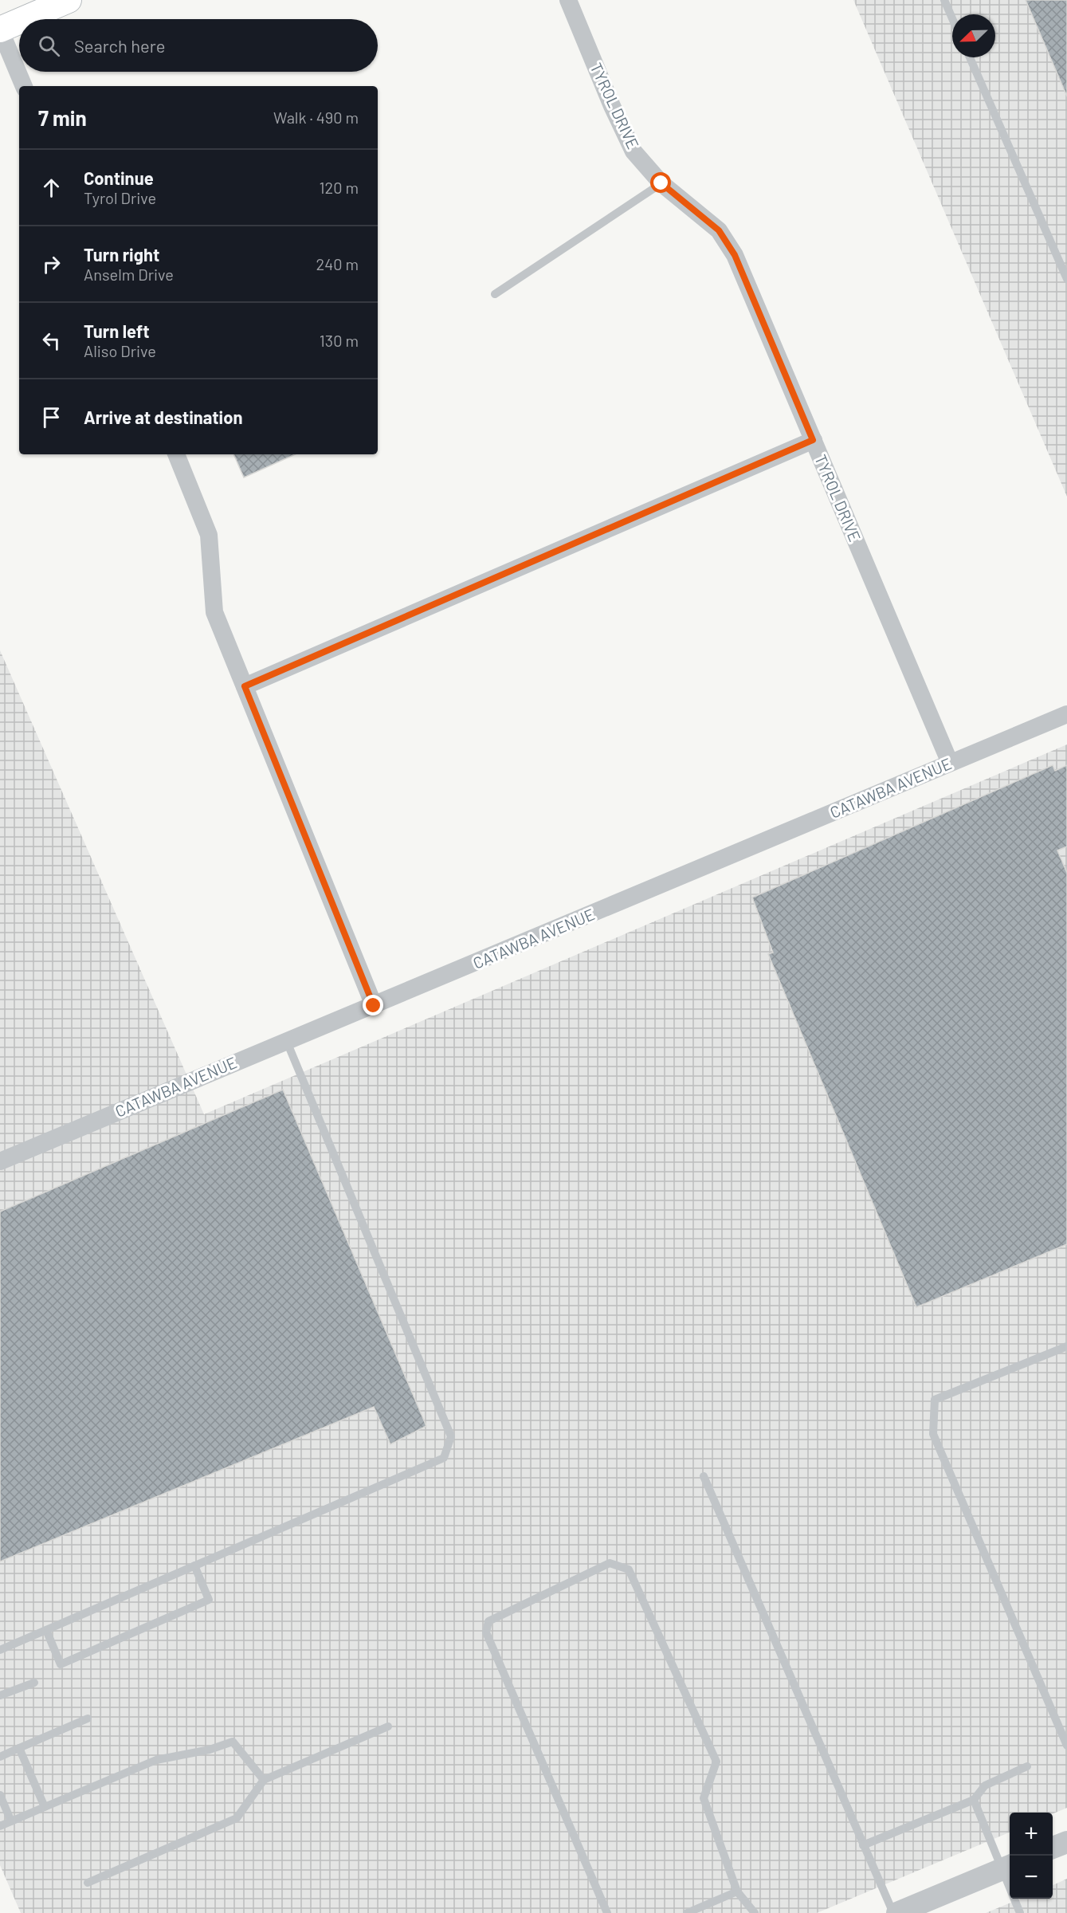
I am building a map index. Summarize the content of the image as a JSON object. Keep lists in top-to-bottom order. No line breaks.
{"streets":{"street":["TYROL DRIVE","CATAWBA AVENUE"]},"crossings":[["TYROL DRIVE","CATAWBA AVENUE"]],"north":"bottom left","page":{"search":"Search here","heading":["7 min","Walk · 490 m"],"list":[["Continue","Tyrol Drive","120 m"],["Turn right","Anselm Drive","240 m"],["Turn left","Aliso Drive","130 m"],"Arrive at destination"],"map_buttons":["+","−"]}}
